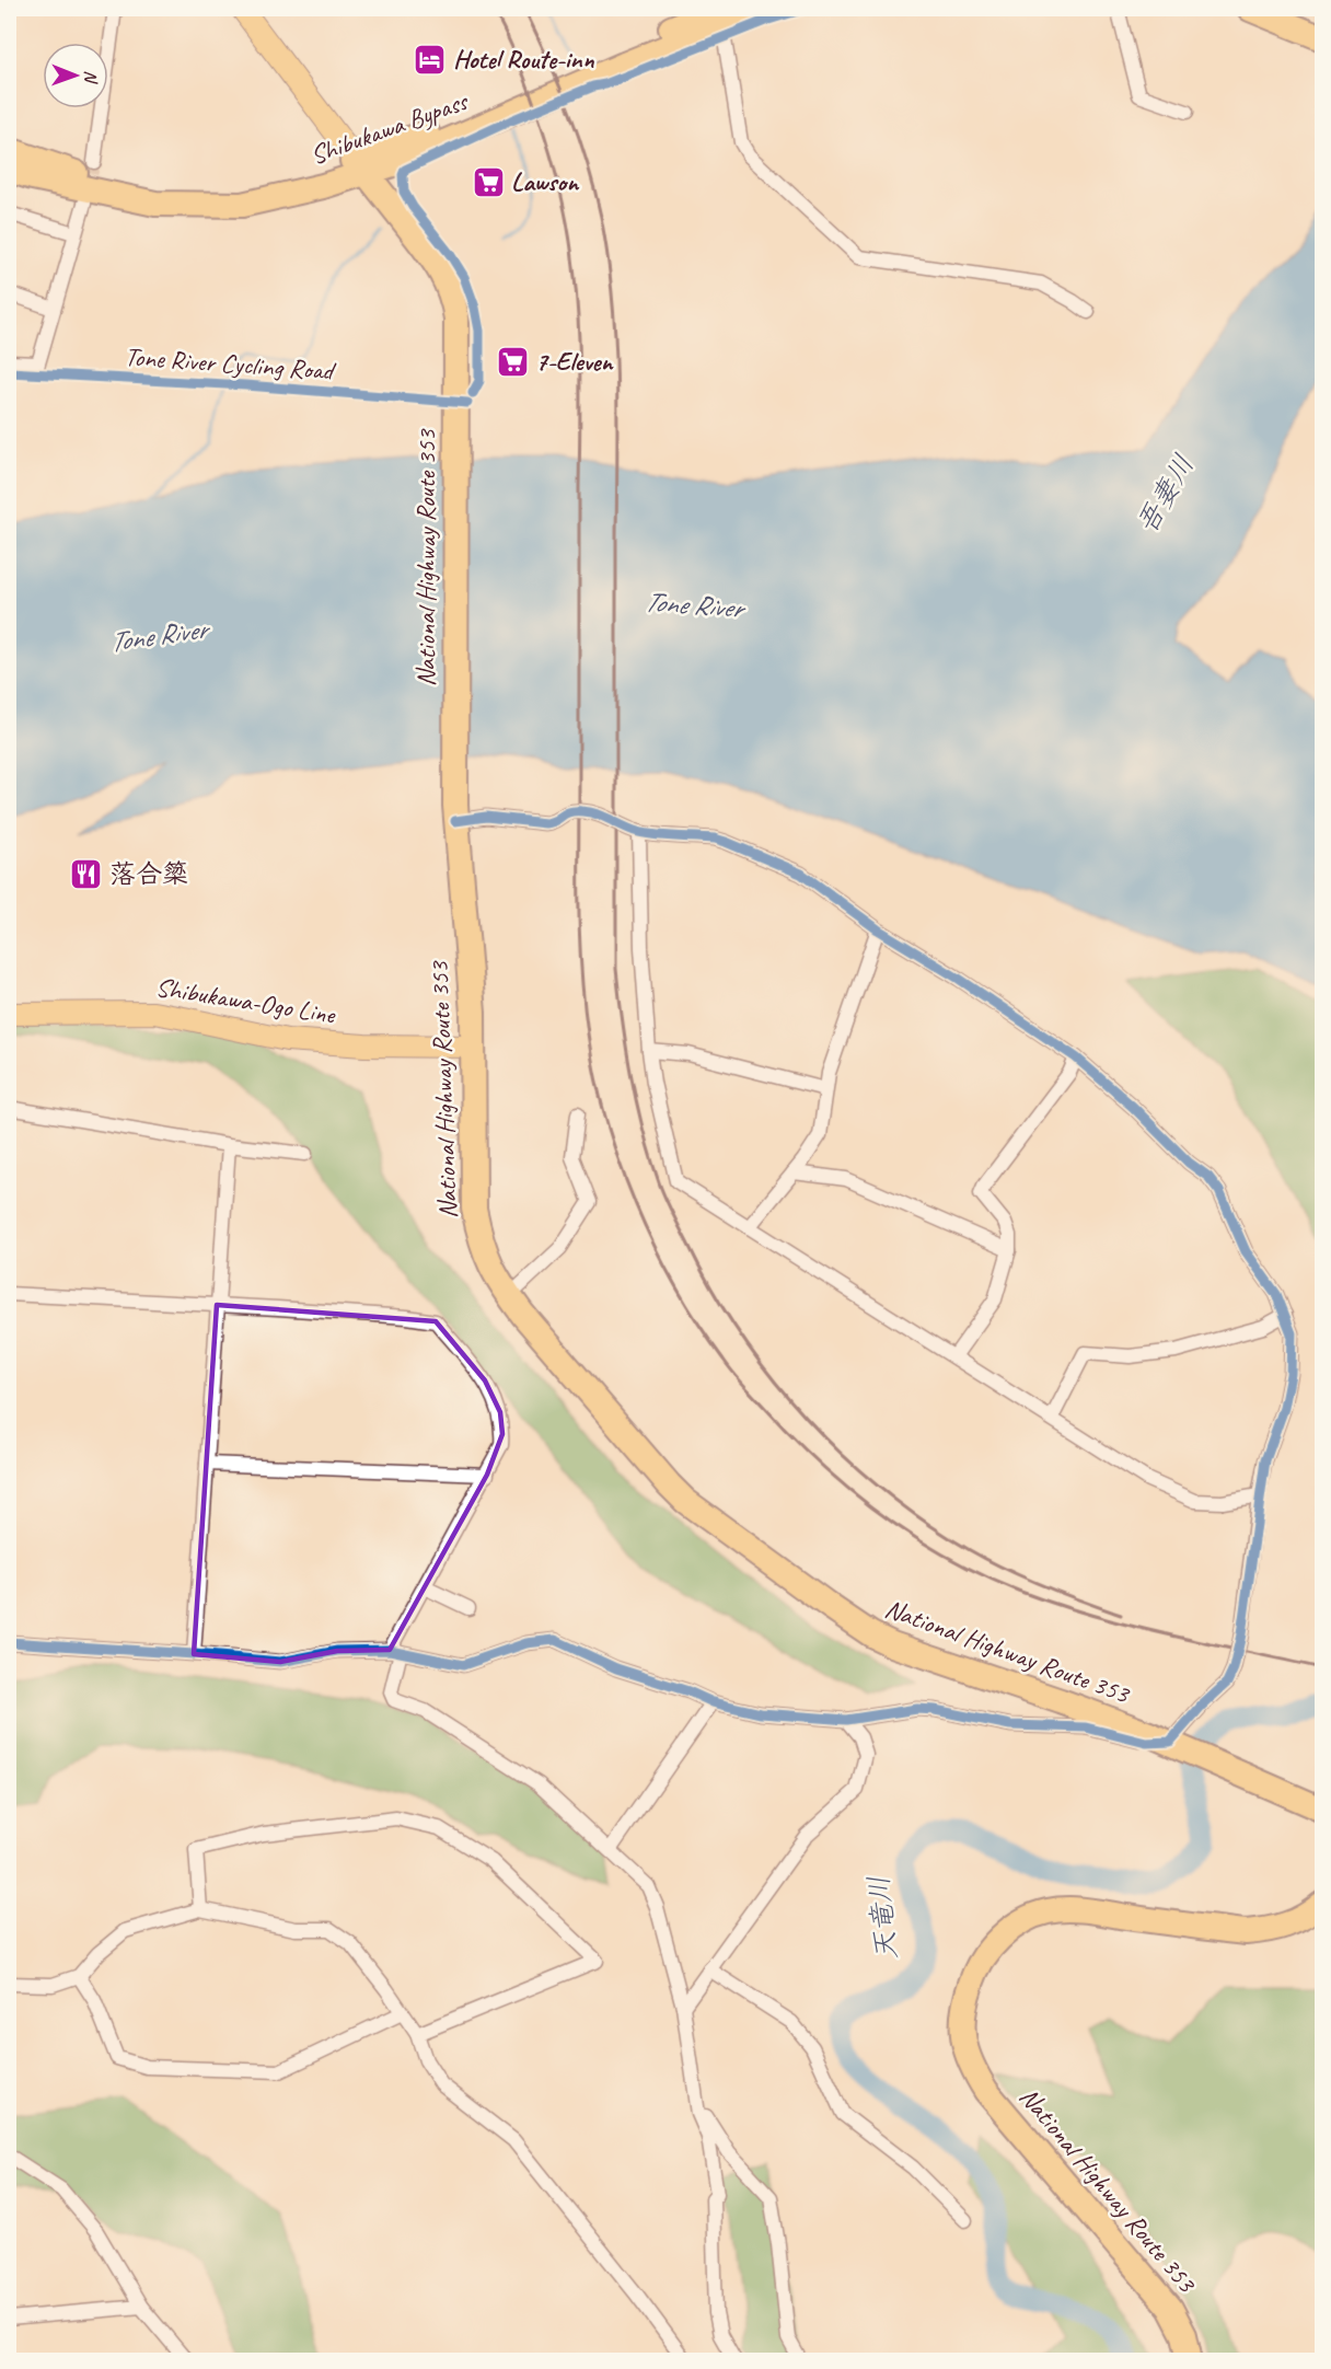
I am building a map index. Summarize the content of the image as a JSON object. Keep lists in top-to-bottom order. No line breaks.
{"streets":{"highway":["Shibukawa Bypass","National Highway Route 353"],"main road":["Shibukawa-Ogo Line"],"cycle path":["Tone River Cycling Road"]},"crossings":[["Shibukawa Bypass","National Highway Route 353"],["National Highway Route 353","Shibukawa-Ogo Line"]],"water":["吾妻川","Tone River","天竜川"],"places":{"hotel":["Hotel Route-inn"],"supermarket":["Lawson","7-Eleven"],"restaurant":["落合簗"]},"north":"right"}
